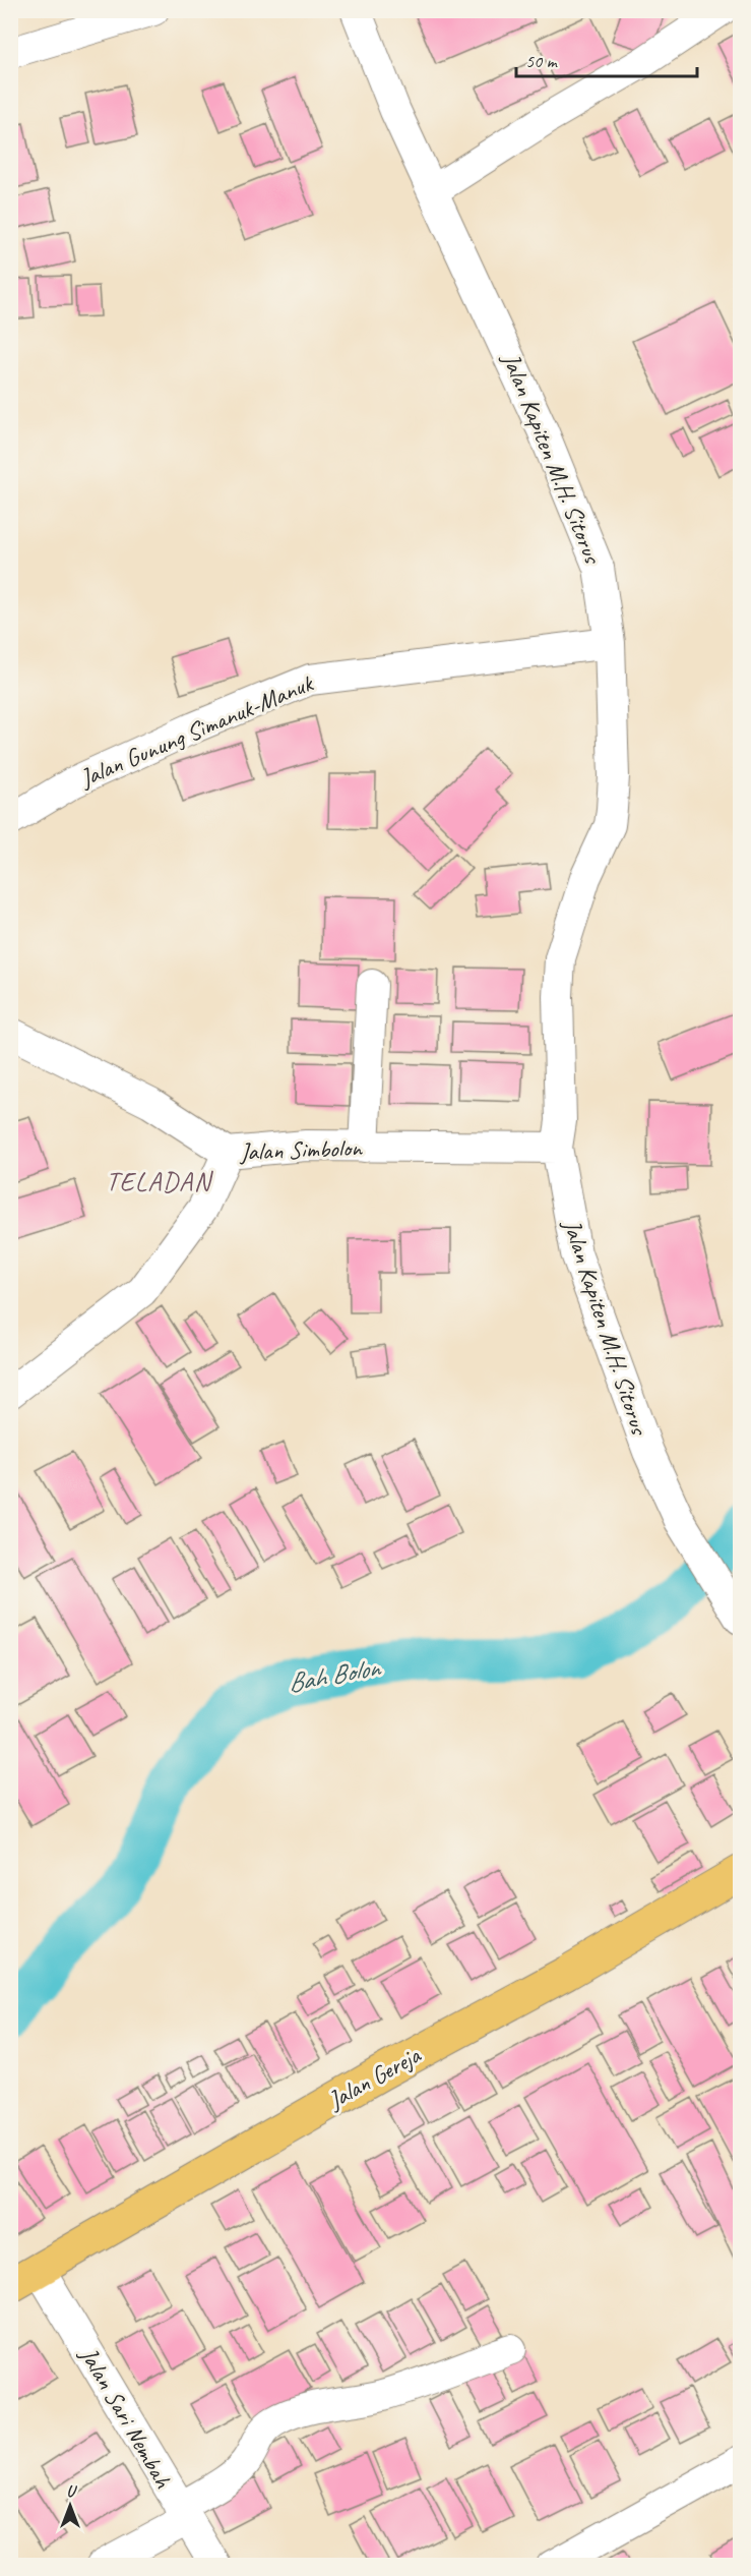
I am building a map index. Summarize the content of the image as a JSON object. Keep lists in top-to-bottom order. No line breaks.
{"streets":{"main road":["Jalan Gereja"],"street":["Jalan Kapiten M.H. Sitorus","Jalan Gunung Simanuk-Manuk","Jalan Simbolon","Jalan Sari Nembah"]},"crossings":[["Jalan Kapiten M.H. Sitorus","Jalan Gunung Simanuk-Manuk"],["Jalan Kapiten M.H. Sitorus","Jalan Simbolon"],["Jalan Gereja","Jalan Sari Nembah"]],"districts":["TELADAN"],"water":["Bah Bolon"],"scale_bar":"50 m","north":"top"}
